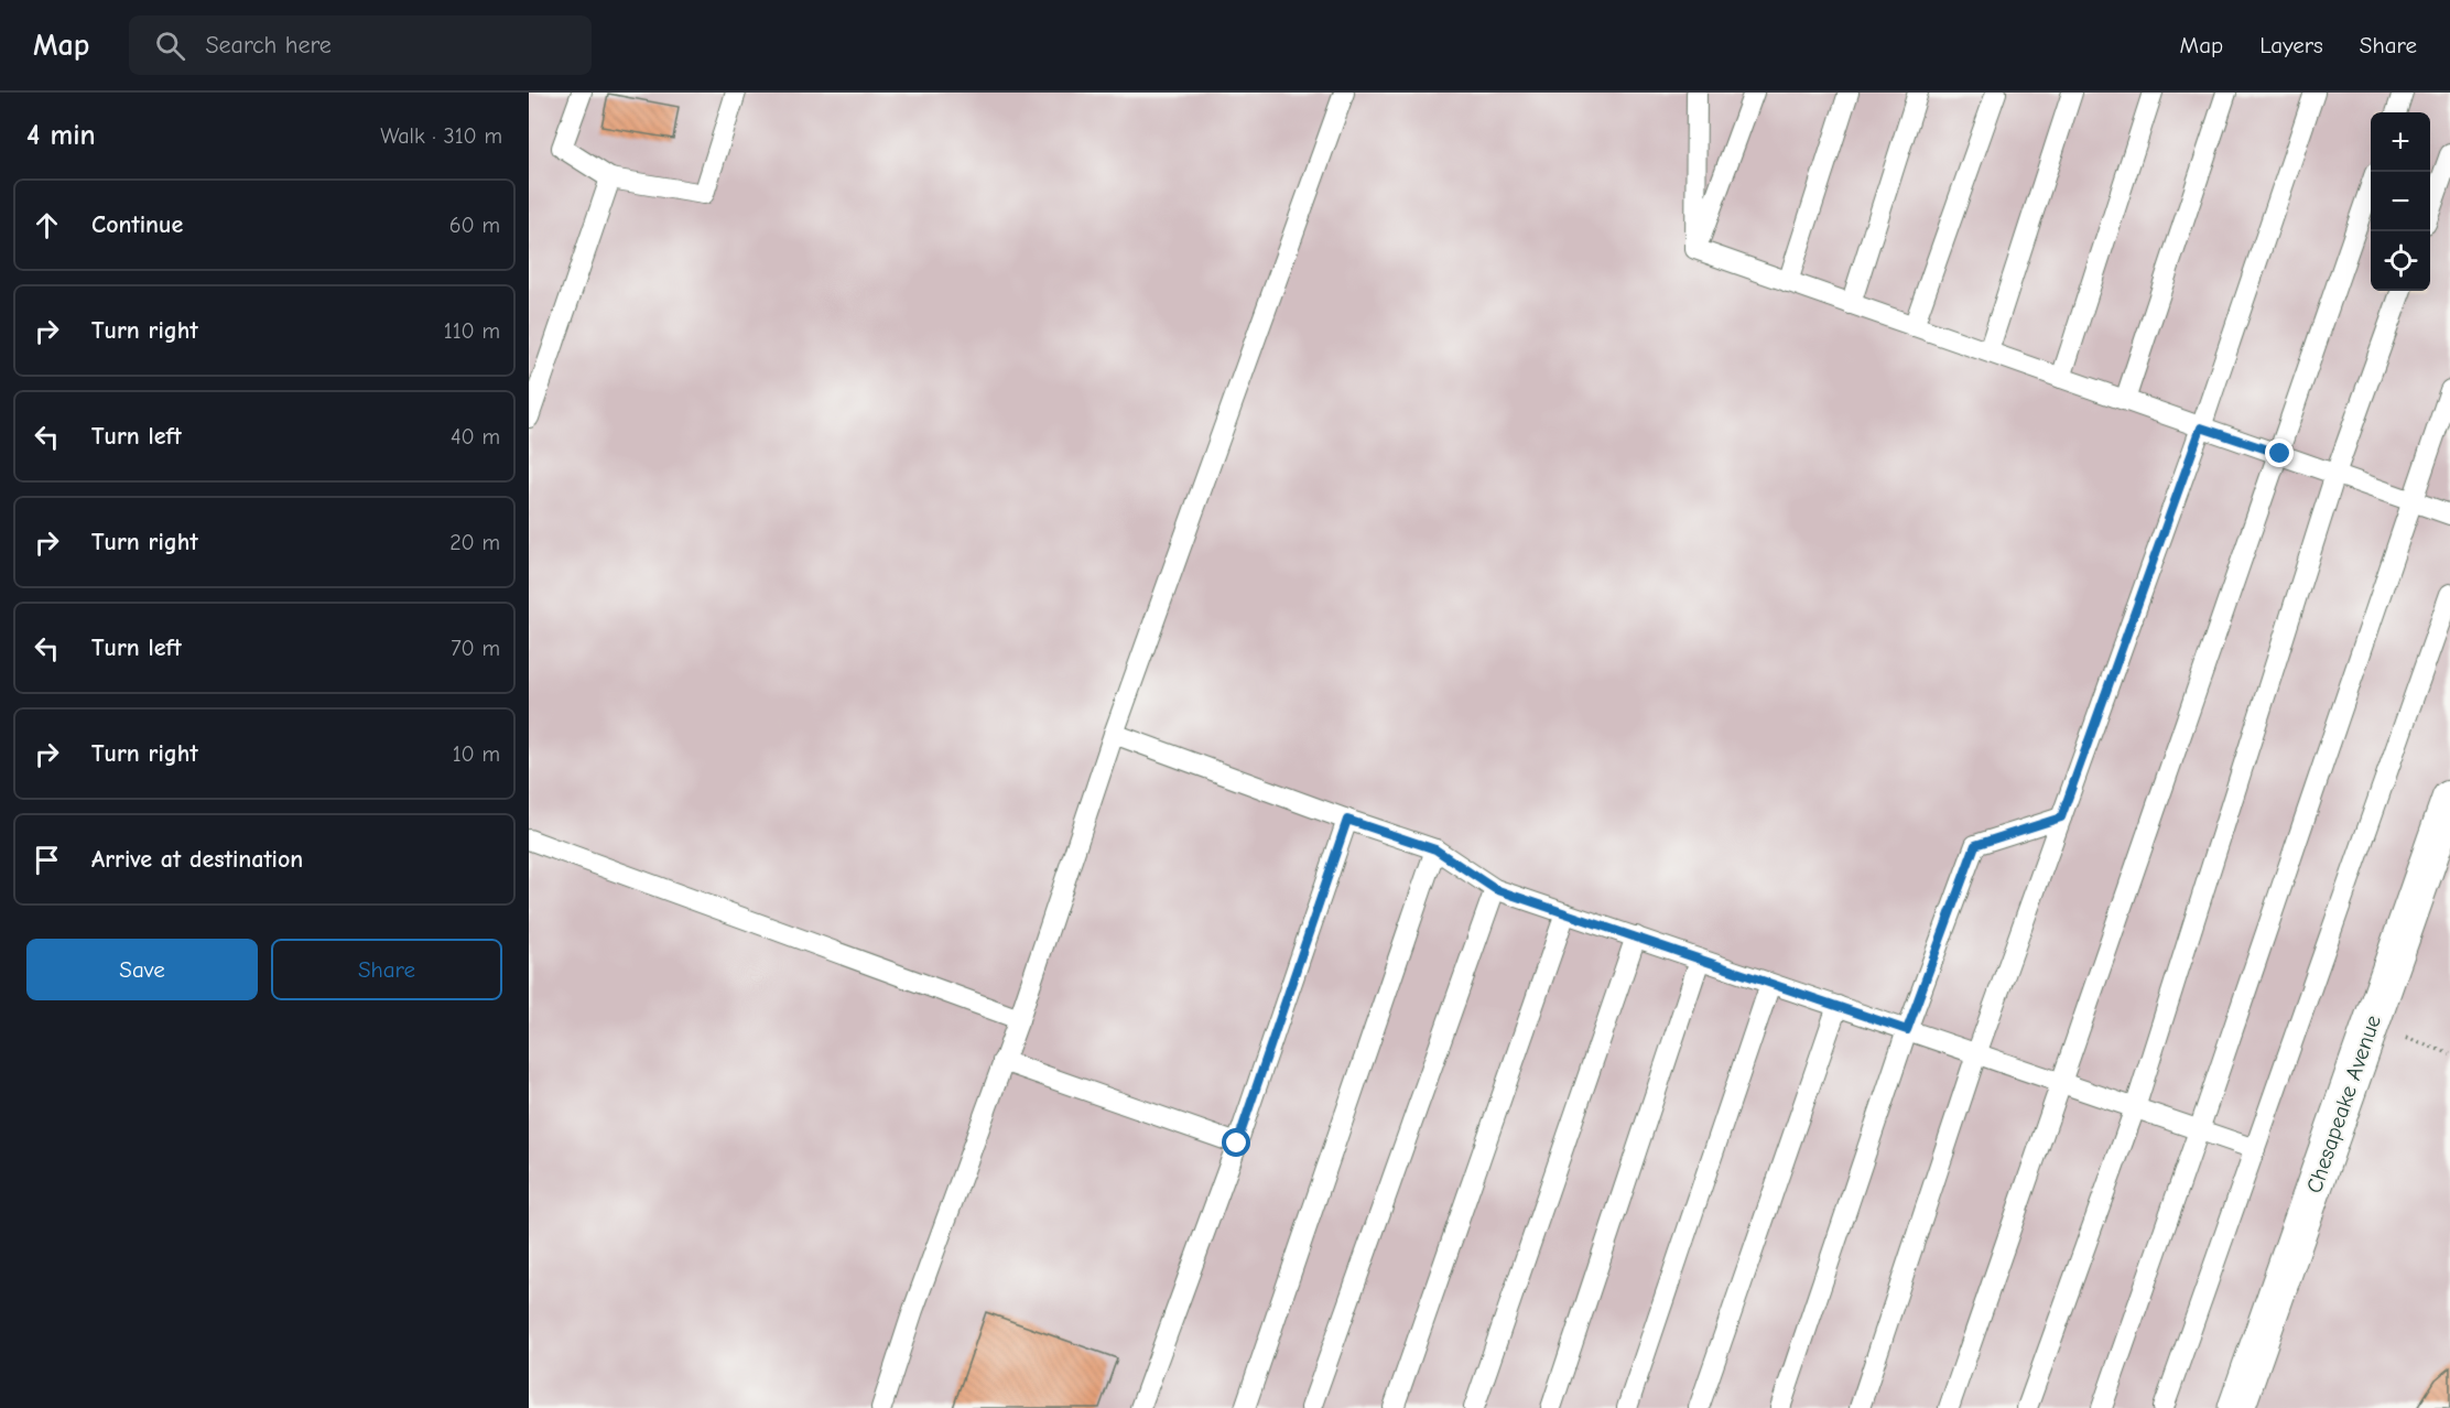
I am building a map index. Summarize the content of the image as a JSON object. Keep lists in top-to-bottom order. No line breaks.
{"streets":{"street":["Chesapeake Avenue"]},"page":{"header":"Map","search":"Search here","nav":["Map","Layers","Share"],"heading":["4 min","Walk · 310 m"],"map_buttons":["+","−"],"list":[["Continue","60 m"],["Turn right","110 m"],["Turn left","40 m"],["Turn right","20 m"],["Turn left","70 m"],["Turn right","10 m"],"Arrive at destination"],"buttons":["Save","Share"]}}
